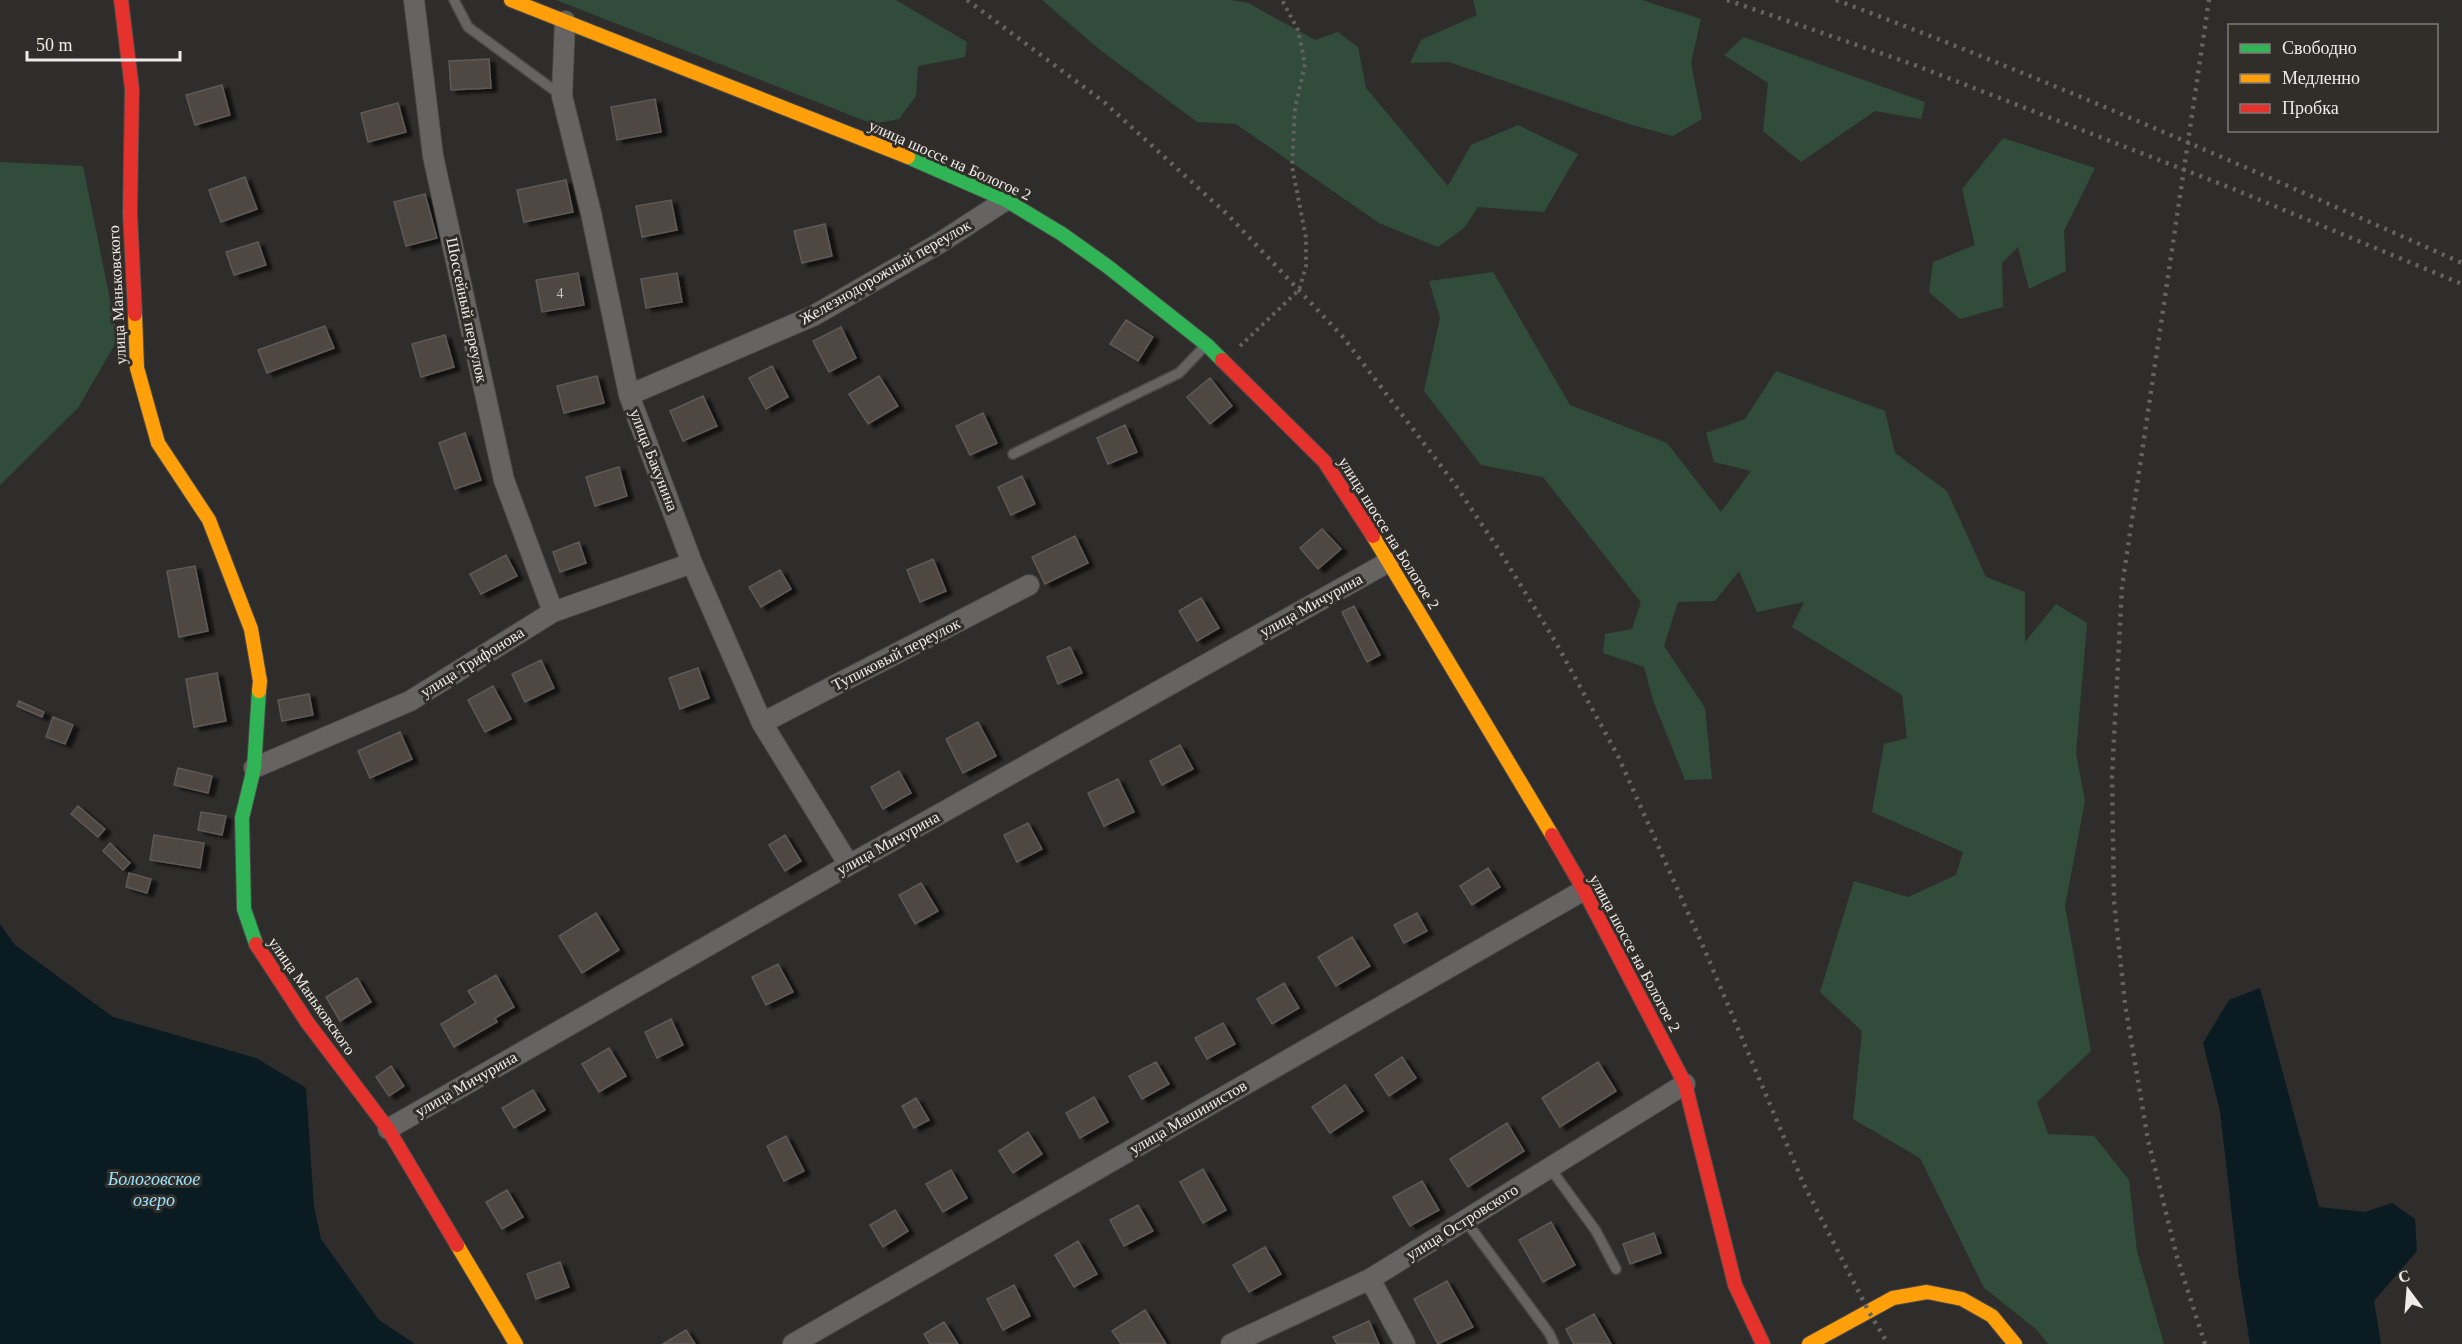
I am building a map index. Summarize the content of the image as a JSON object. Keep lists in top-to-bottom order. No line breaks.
{"streets":{"street":["улица шоссе на Бологое 2","Железнодорожный переулок","улица Маньковского","Шоссейный переулок","улица Бакунина","улица Мичурина","Тупиковый переулок","улица Трифонова","улица Машинистов","улица Островского"]},"crossings":[["улица шоссе на Бологое 2","Железнодорожный переулок"],["улица шоссе на Бологое 2","улица Бакунина"],["улица шоссе на Бологое 2","улица Мичурина"],["улица шоссе на Бологое 2","улица Машинистов"],["улица шоссе на Бологое 2","улица Островского"],["Железнодорожный переулок","улица Бакунина"],["улица Маньковского","улица Мичурина"],["улица Маньковского","улица Трифонова"],["Шоссейный переулок","улица Трифонова"],["улица Бакунина","улица Мичурина"],["улица Бакунина","Тупиковый переулок"],["улица Бакунина","улица Трифонова"]],"water":["Бологовское озеро"],"house_numbers":["4"],"legend":["Свободно","Медленно","Пробка"],"scale_bar":"50 m","north":"top"}
